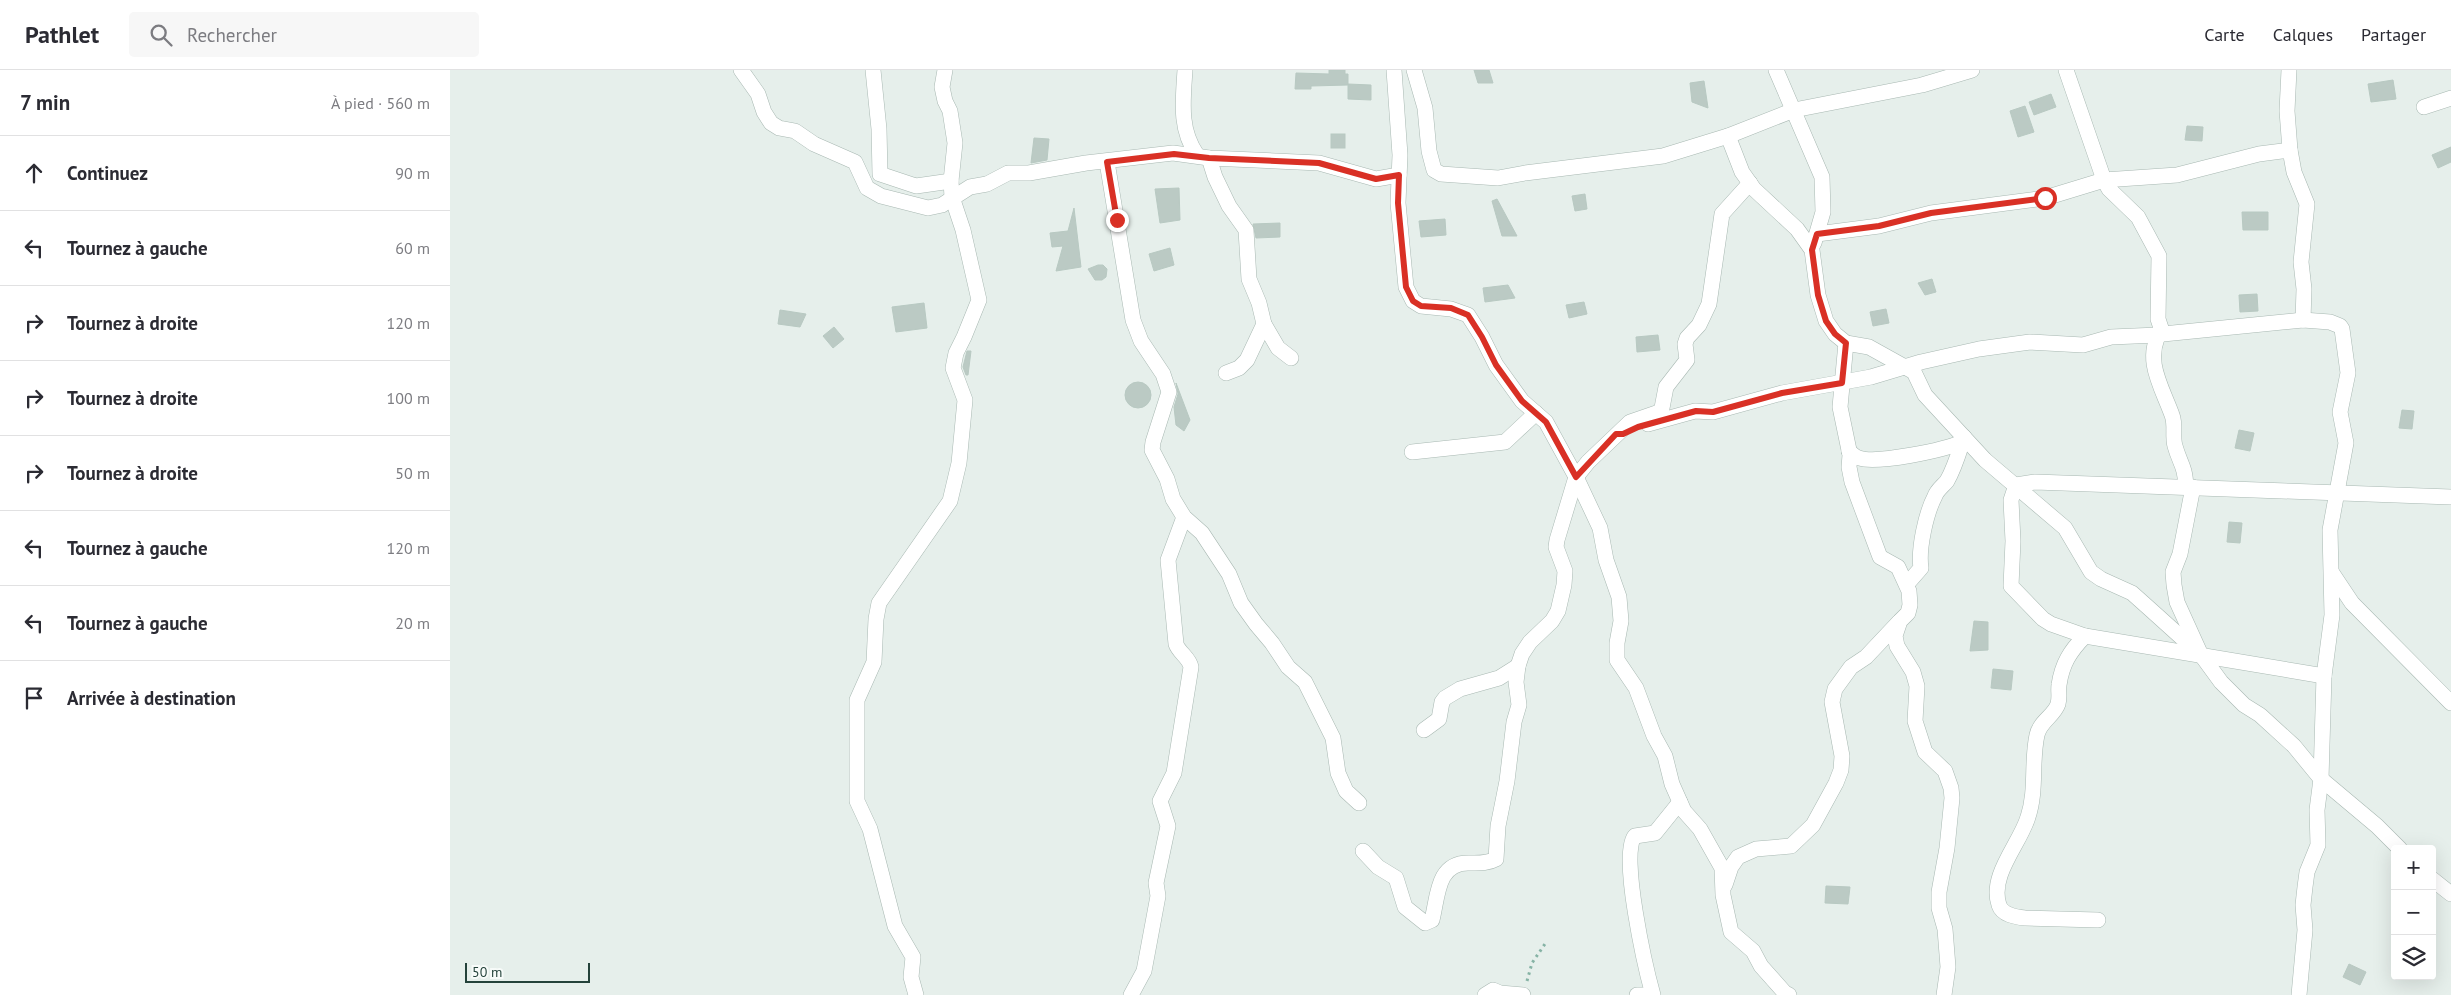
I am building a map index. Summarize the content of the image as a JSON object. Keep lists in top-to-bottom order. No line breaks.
{"scale_bar":"50 m","page":{"header":"Pathlet","search":"Rechercher","nav":["Carte","Calques","Partager"],"heading":["7 min","À pied · 560 m"],"list":[["Continuez","90 m"],["Tournez à gauche","60 m"],["Tournez à droite","120 m"],["Tournez à droite","100 m"],["Tournez à droite","50 m"],["Tournez à gauche","120 m"],["Tournez à gauche","20 m"],"Arrivée à destination"],"map_buttons":["+","−"],"scale":"50 m"}}
